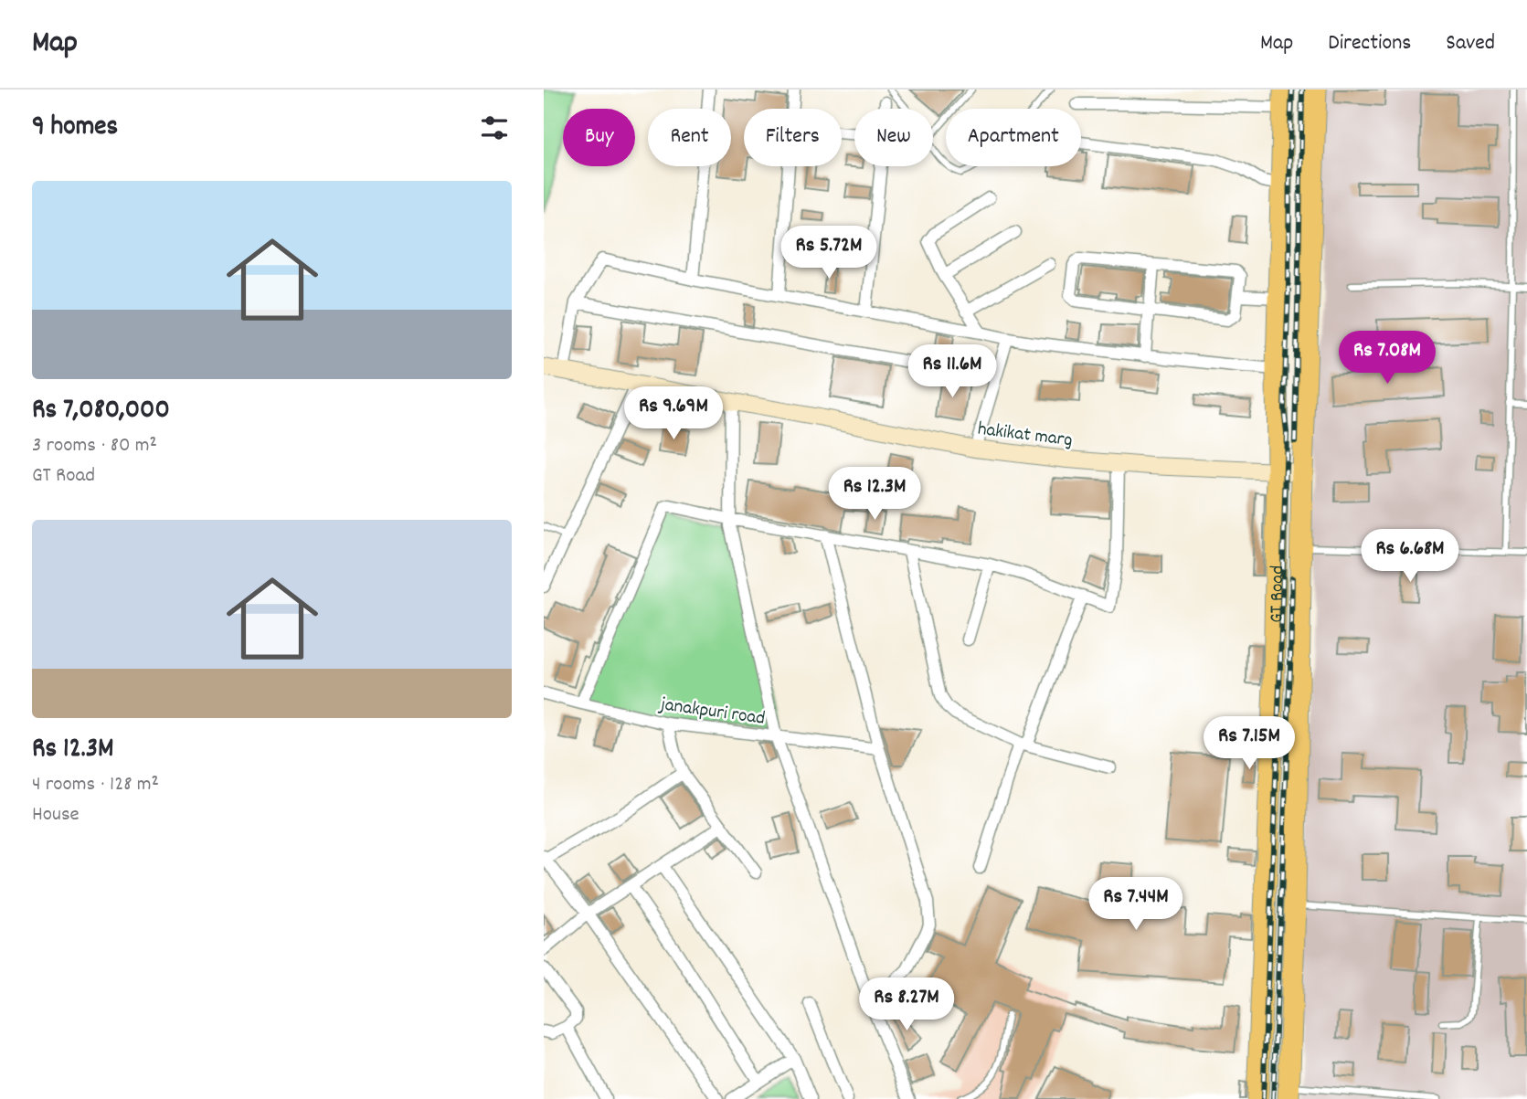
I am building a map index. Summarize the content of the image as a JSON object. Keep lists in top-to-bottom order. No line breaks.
{"streets":{"highway":["GT Road"],"street":["hakikat marg","janakpuri road"]},"crossings":[["hakikat marg","GT Road"]],"page":{"header":"Map","nav":["Map","Directions","Saved"],"heading":"9 homes","chip":["Buy","Rent","Filters","New","Apartment"],"list":[{"name":"Rs 7,080,000","note":"3 rooms · 80 m² · GT Road"},{"name":"Rs 12.3M","note":"4 rooms · 128 m² · House"}],"price":["Rs 5.72M","Rs 7.08M","Rs 11.6M","Rs 9.69M","Rs 12.3M","Rs 6.68M","Rs 7.15M","Rs 7.44M","Rs 8.27M"]}}
